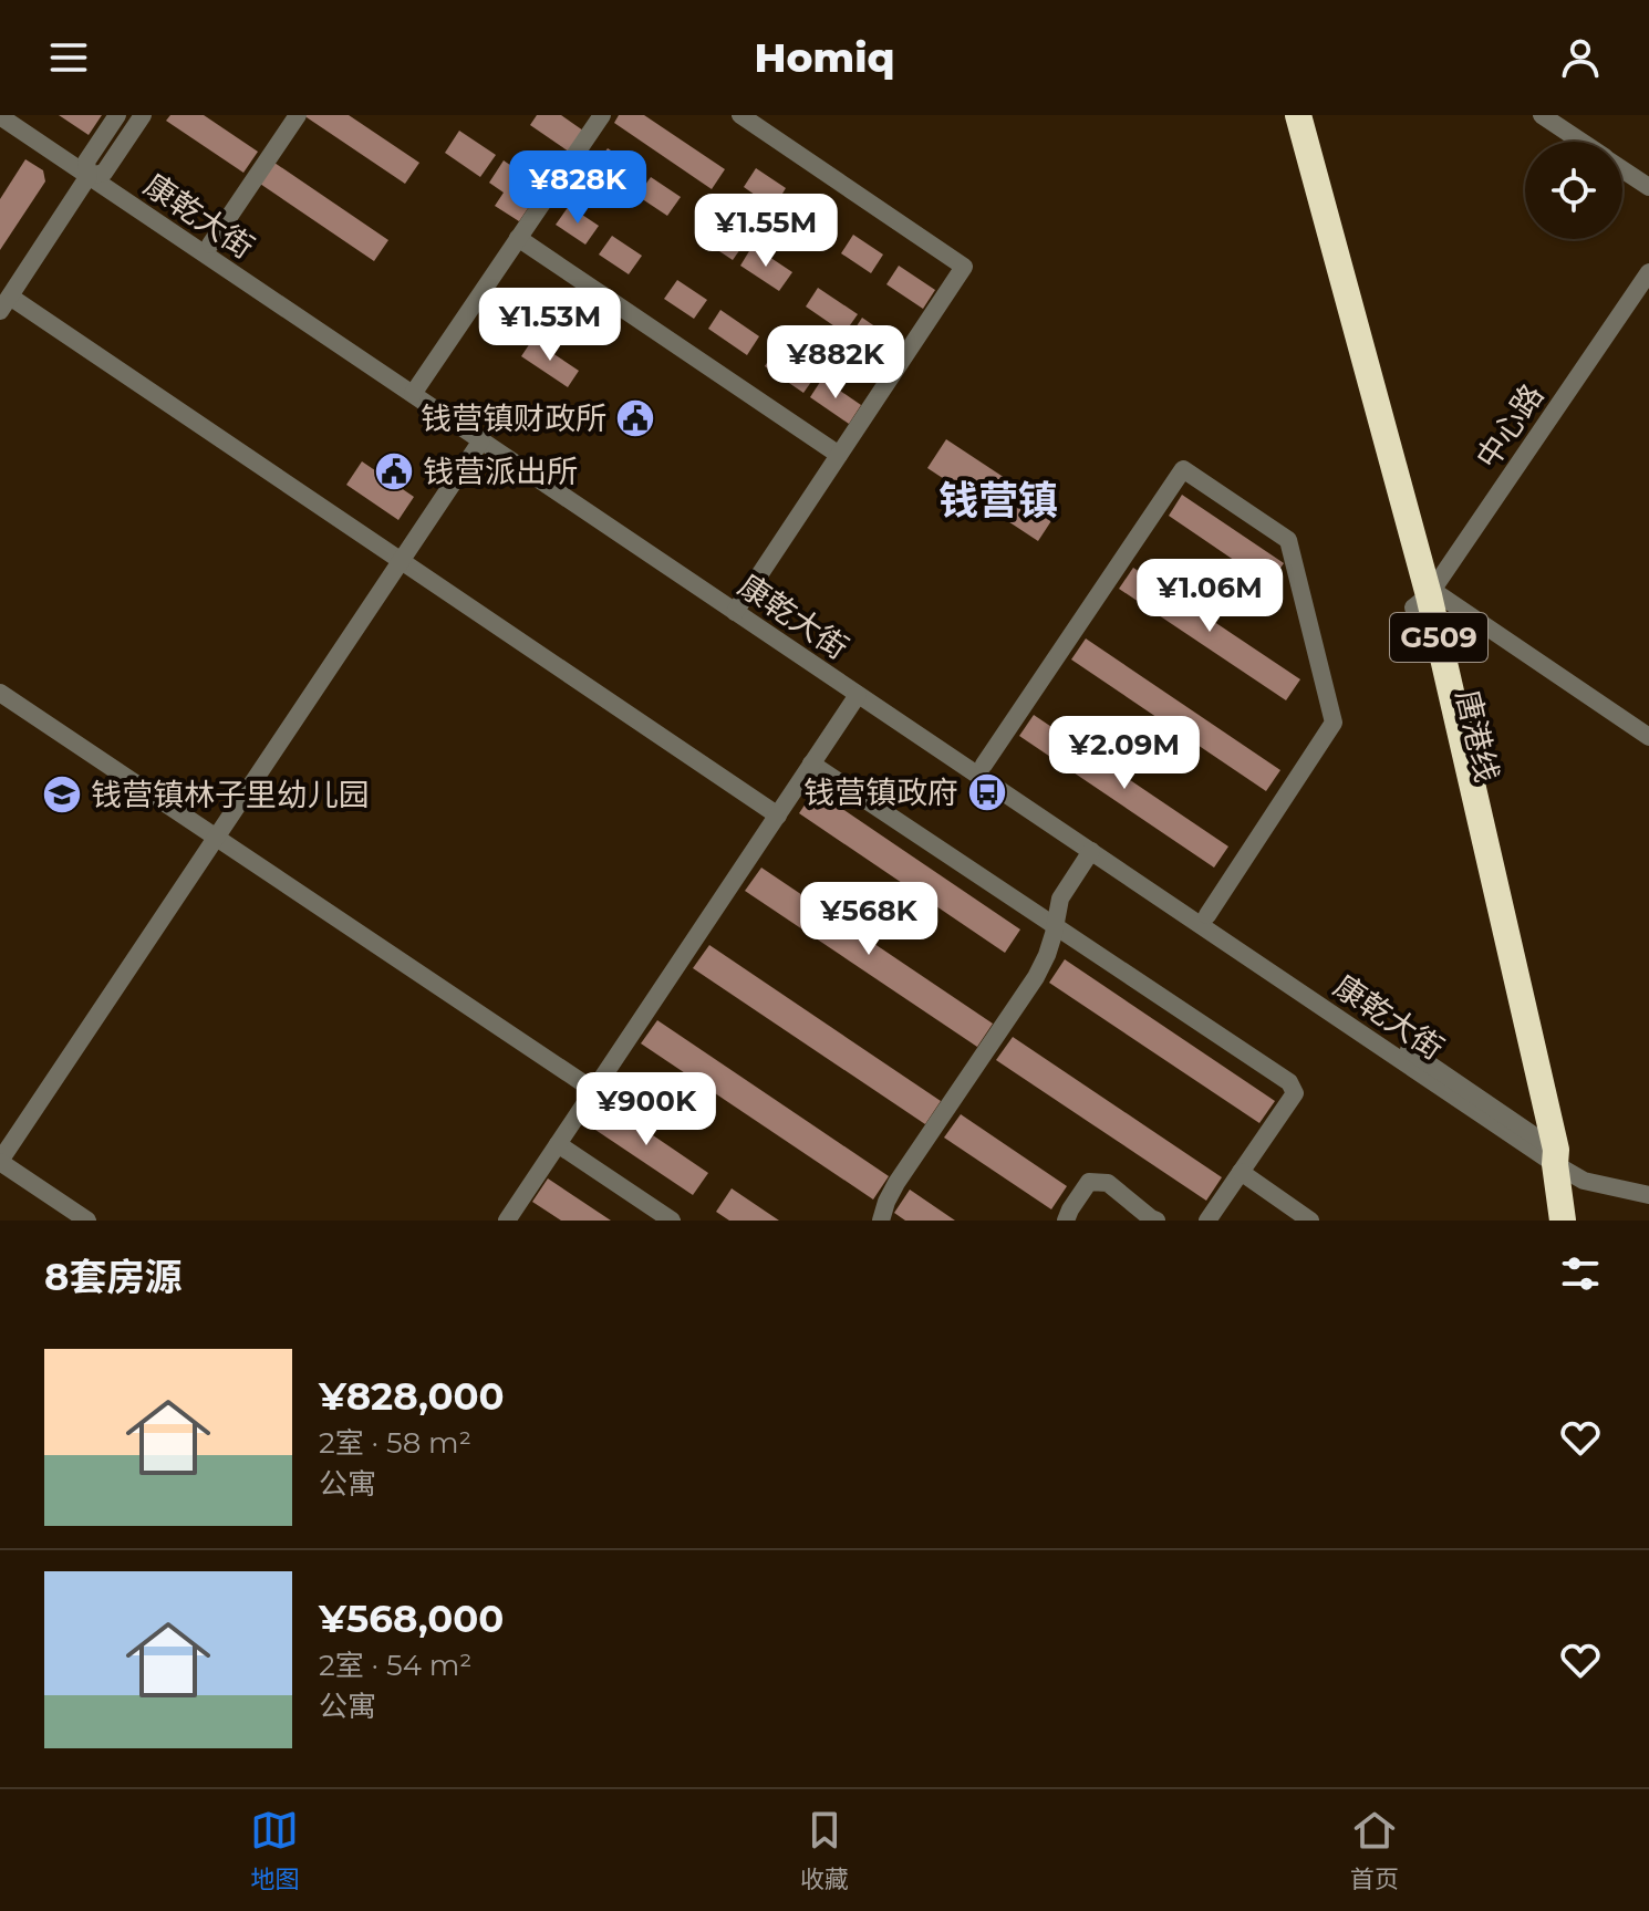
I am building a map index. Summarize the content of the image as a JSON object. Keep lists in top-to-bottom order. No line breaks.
{"streets":{"highway":["G509","唐港线"],"street":["康乾大街","中心路"]},"crossings":[["康乾大街","唐港线"],["中心路","唐港线"]],"districts":["钱营镇"],"places":{"public building":["钱营镇财政所","钱营派出所"],"bus stop":["钱营镇政府"],"school or university":["钱营镇林子里幼儿园"]},"page":{"header":"Homiq","price":["¥828K","¥1.55M","¥1.53M","¥882K","¥1.06M","¥2.09M","¥568K","¥900K"],"heading":"8套房源","list":[{"name":"¥828,000","note":"2室 · 58 m² · 公寓"},{"name":"¥568,000","note":"2室 · 54 m² · 公寓"}],"tabs":["地图","收藏","首页"]}}
